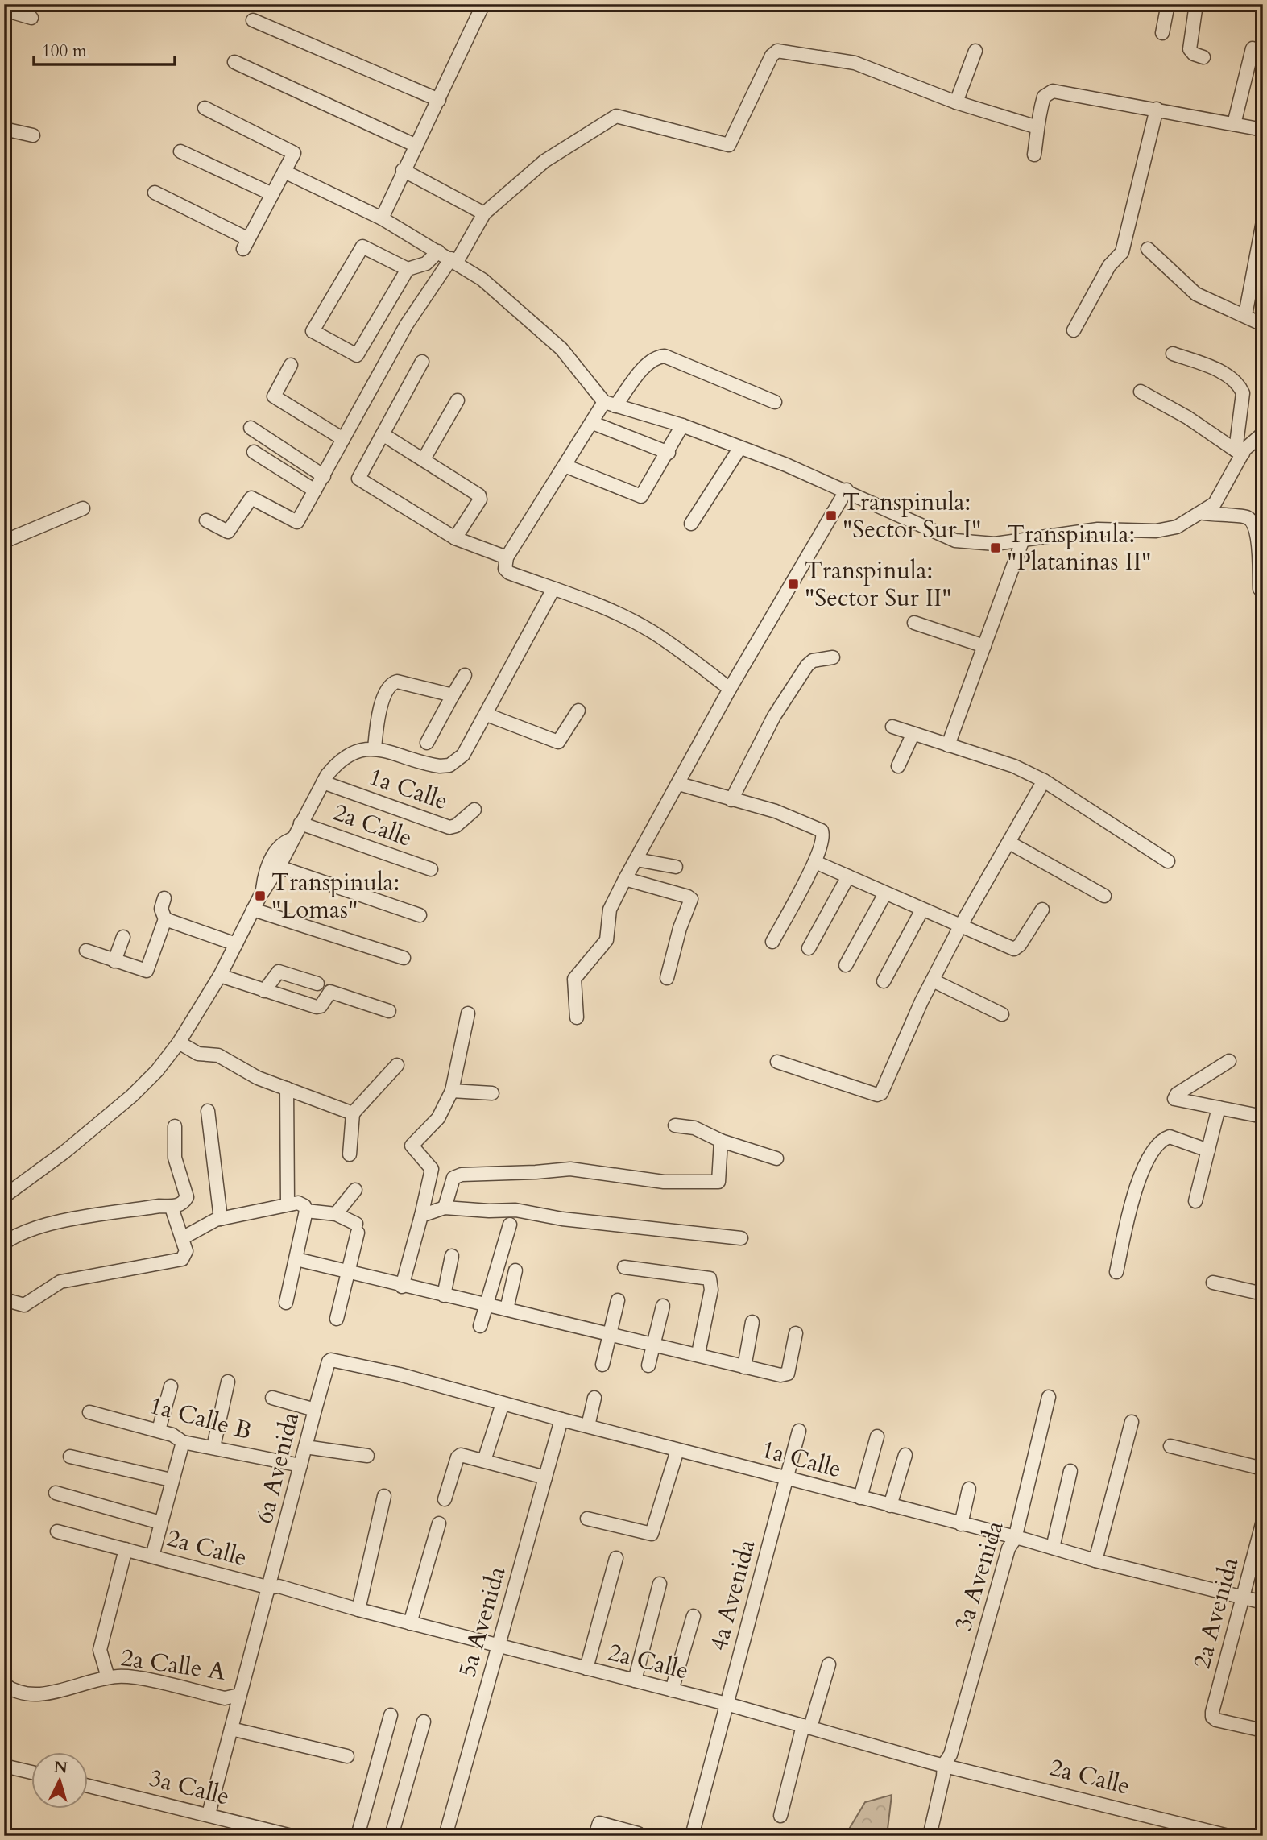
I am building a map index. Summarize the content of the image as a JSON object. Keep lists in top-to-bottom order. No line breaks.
{"streets":{"street":["1a Calle","2a Calle","1a Calle B","6a Avenida","3a Avenida","4a Avenida","2a Avenida","5a Avenida","2a Calle A","3a Calle"]},"crossings":[["1a Calle","6a Avenida"],["1a Calle","3a Avenida"],["1a Calle","4a Avenida"],["1a Calle","2a Avenida"],["1a Calle","5a Avenida"],["2a Calle","6a Avenida"],["2a Calle","3a Avenida"],["2a Calle","4a Avenida"],["2a Calle","5a Avenida"],["1a Calle B","6a Avenida"],["6a Avenida","2a Calle A"],["6a Avenida","3a Calle"]],"places":{"transit":["Transpinula: \"Sector Sur I\"","Transpinula: \"Plataninas II\"","Transpinula: \"Sector Sur II\"","Transpinula: \"Lomas\""]},"scale_bar":"100 m","north":"top"}
